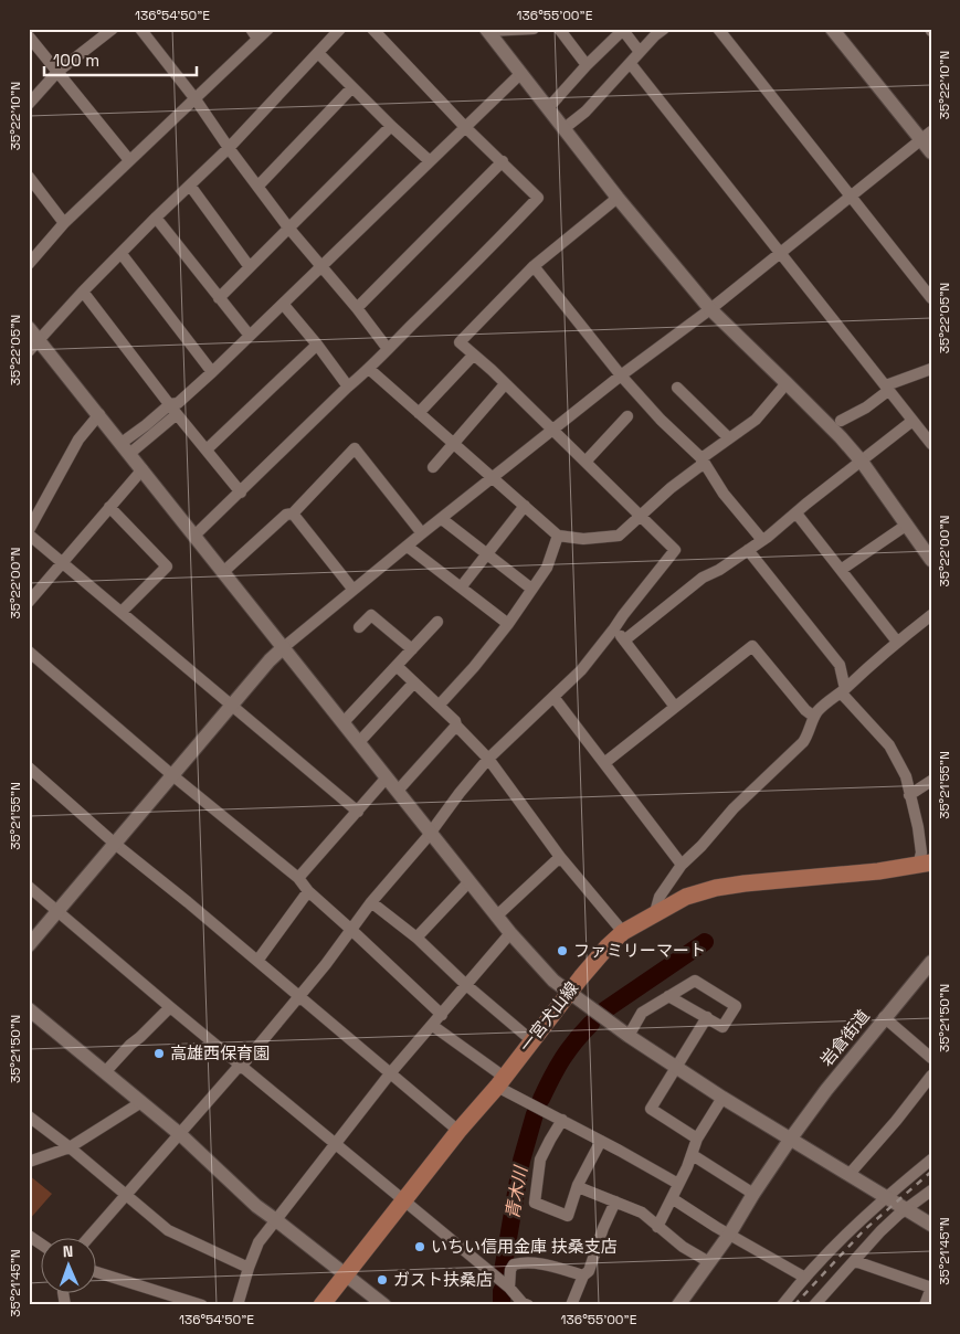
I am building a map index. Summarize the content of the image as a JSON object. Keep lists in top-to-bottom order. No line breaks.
{"streets":{"main road":["一宮犬山線"],"street":["岩倉街道"]},"water":["青木川"],"places":["ファミリーマート","高雄西保育園","いちい信用金庫 扶桑支店","ガスト扶桑店"],"scale_bar":"100 m","north":"top","coordinates":["136°54'50\"E","136°55'00\"E","35°22'10\"N","35°22'05\"N","35°22'00\"N","35°21'55\"N","35°21'50\"N","35°21'45\"N"]}
